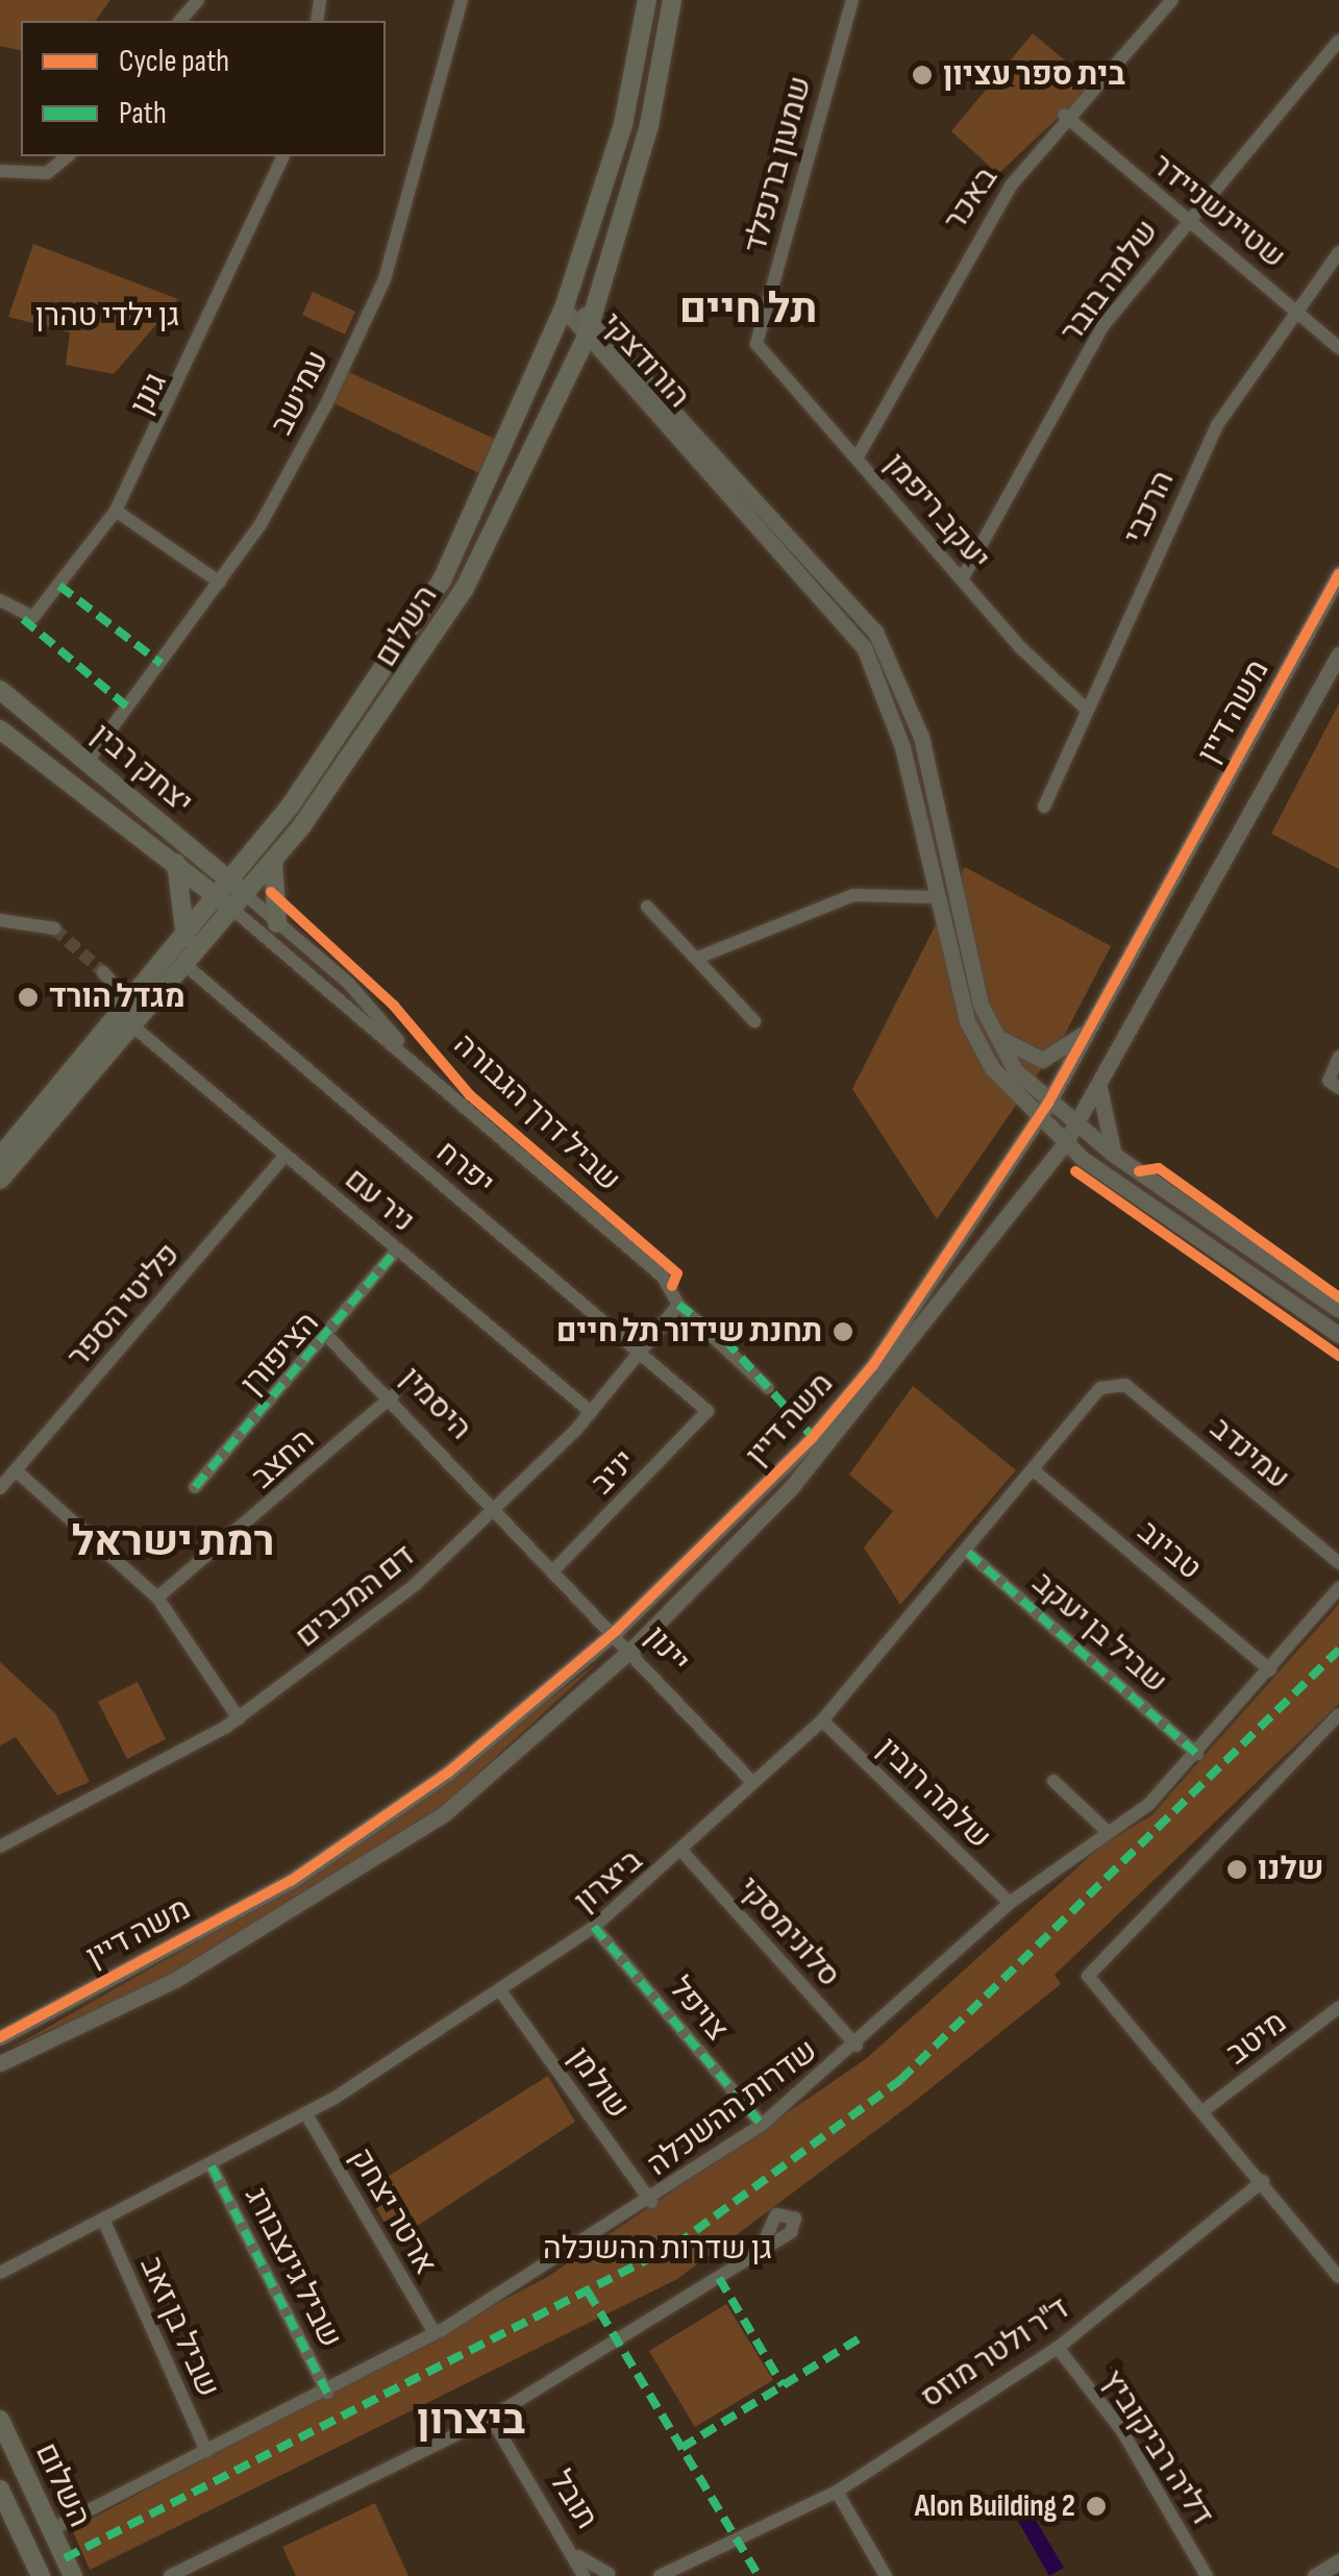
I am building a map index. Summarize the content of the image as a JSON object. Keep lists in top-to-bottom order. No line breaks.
{"streets":{"main road":["השלום","יצחק רבין"],"street":["שמעון ברנפלד","באכר","שטיינשניידר","שלמה בובר","הורודצקי","עמישב","גונן","הרכבי","יעקב ריפמן","משה דיין","יפרח","ניר עם","פליטי הספר","הציפורן","היסמין","עמינדב","החצב","יניב","טביוב","דם המכבים","שביל בן יעקב","יינון","שלמה רובין","ביצרון","סלונימסקי","צויפל","מיטב","שולמן","שדרות ההשכלה","ארטר יצחק","שביל גינצבורג","שביל בן זאב","ד\"ר ולטר מוזס","'דליה רביקוביץ","תובל"],"cycle path":["שביל דרך הגבורה"]},"crossings":[["שמעון ברנפלד","יעקב ריפמן"],["באכר","שטיינשניידר"],["באכר","יעקב ריפמן"],["שטיינשניידר","שלמה בובר"],["שטיינשניידר","הרכבי"],["שלמה בובר","יעקב ריפמן"],["הורודצקי","השלום"],["הורודצקי","משה דיין"],["עמישב","יצחק רבין"],["הרכבי","יעקב ריפמן"],["השלום","יצחק רבין"],["השלום","יפרח"],["השלום","ניר עם"],["השלום","שדרות ההשכלה"],["משה דיין","יינון"],["יפרח","יניב"],["יפרח","דם המכבים"],["ניר עם","פליטי הספר"],["ניר עם","הציפורן"],["ניר עם","דם המכבים"],["הציפורן","היסמין"],["היסמין","החצב"],["היסמין","דם המכבים"],["היסמין","יינון"],["עמינדב","ביצרון"],["יניב","יינון"],["טביוב","ביצרון"],["טביוב","שדרות ההשכלה"],["דם המכבים","יינון"],["שביל בן יעקב","ביצרון"],["שביל בן יעקב","שדרות ההשכלה"],["יינון","ביצרון"],["שלמה רובין","ביצרון"],["שלמה רובין","שדרות ההשכלה"],["ביצרון","סלונימסקי"],["ביצרון","צויפל"],["ביצרון","שולמן"],["ביצרון","ארטר יצחק"],["ביצרון","שביל גינצבורג"],["ביצרון","שביל בן זאב"],["סלונימסקי","שדרות ההשכלה"],["צויפל","שדרות ההשכלה"],["שולמן","שדרות ההשכלה"],["שדרות ההשכלה","ארטר יצחק"],["שדרות ההשכלה","שביל גינצבורג"],["שדרות ההשכלה","שביל בן זאב"],["ד\"ר ולטר מוזס","'דליה רביקוביץ"]],"districts":["תל חיים","רמת ישראל","ביצרון"],"parks":["גן ילדי טהרן","גן שדרות ההשכלה"],"places":["בית ספר עציון","מגדל הורד","תחנת שידור תל חיים","שלנו","Alon Building 2"],"legend":["Cycle path","Path"]}
